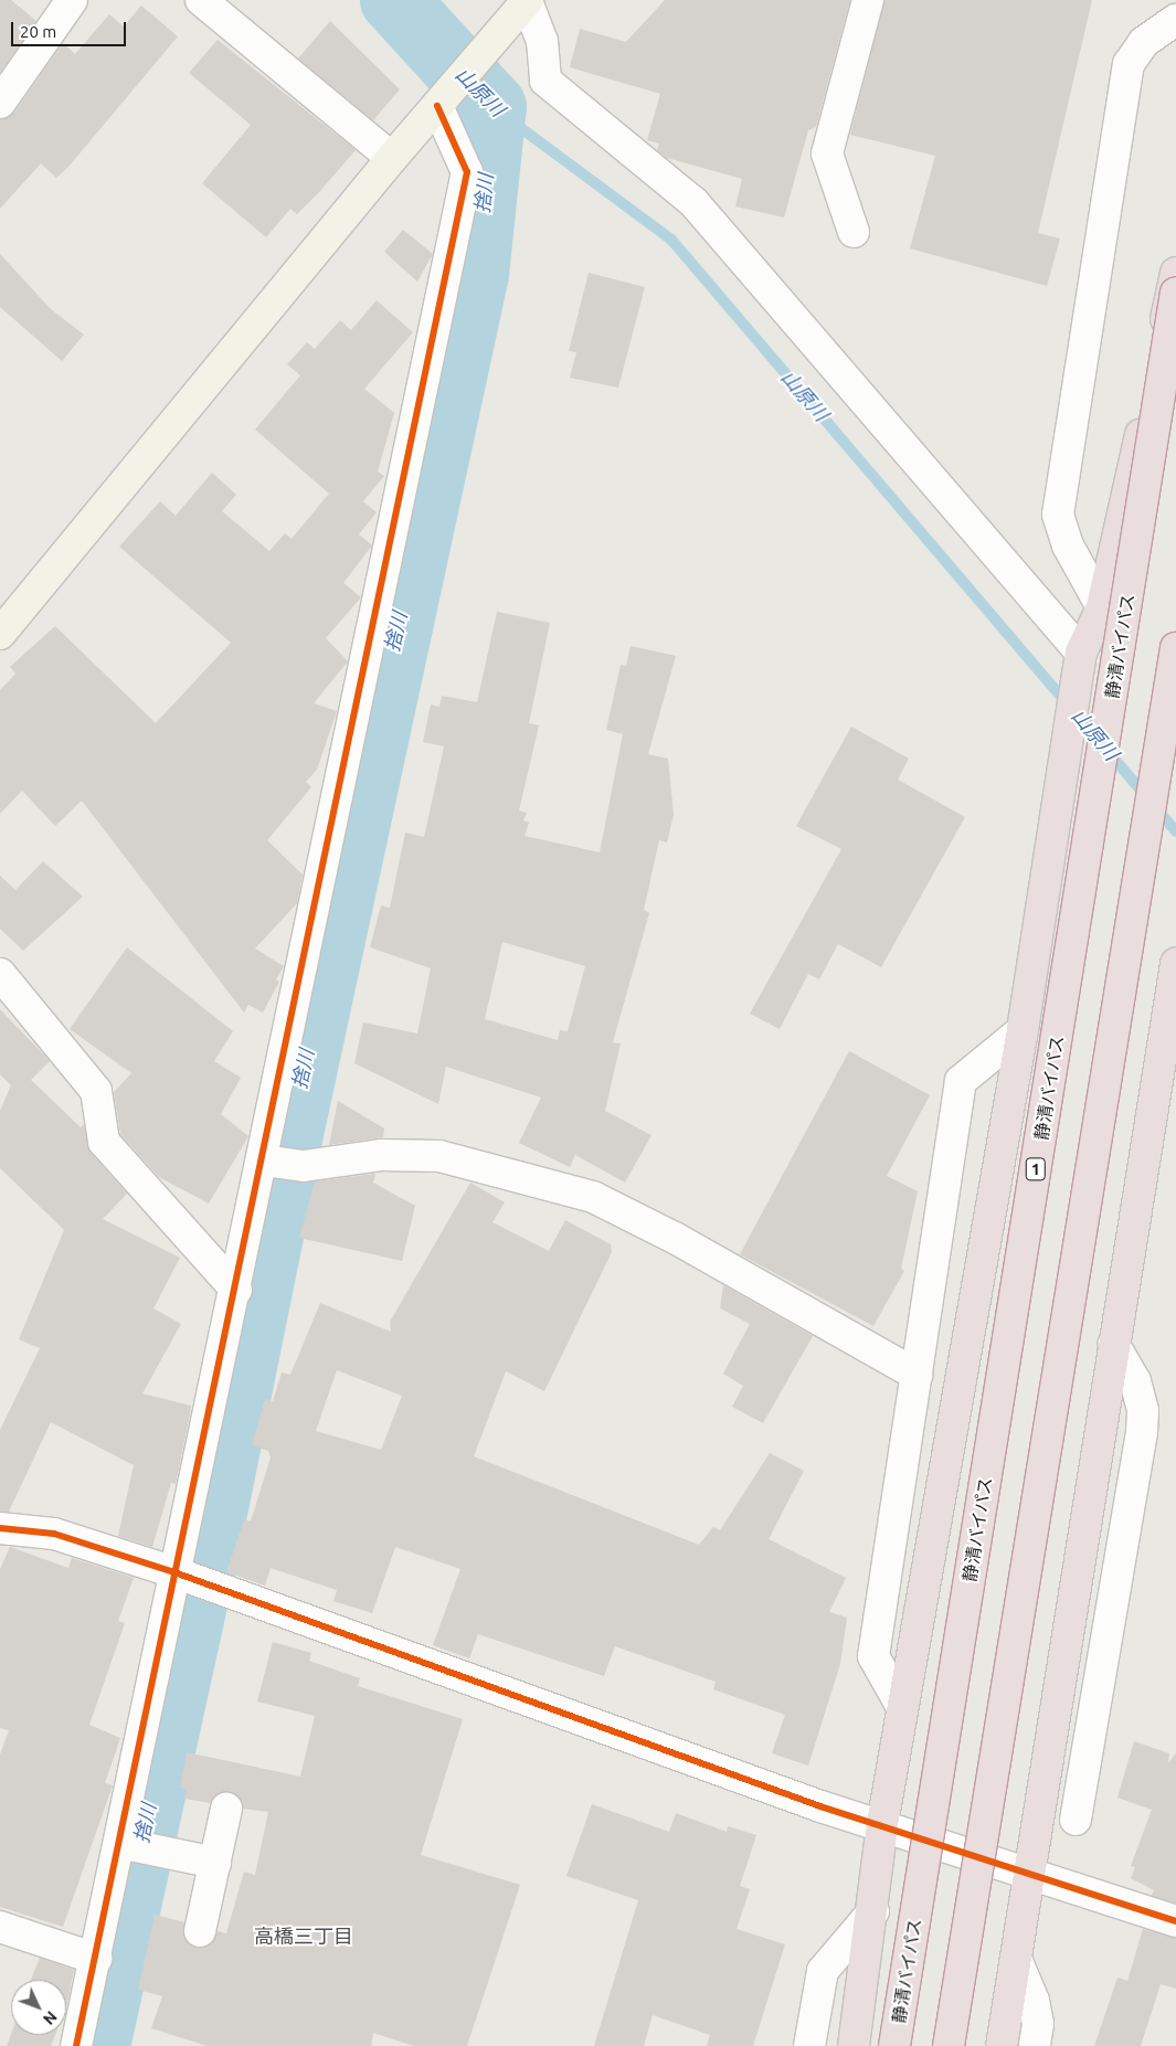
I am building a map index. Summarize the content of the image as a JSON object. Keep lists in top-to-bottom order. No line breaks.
{"streets":{"highway":["静清バイパス","1"]},"districts":["高橋三丁目"],"water":["山原川","捨川"],"scale_bar":"20 m","north":"bottom right"}
